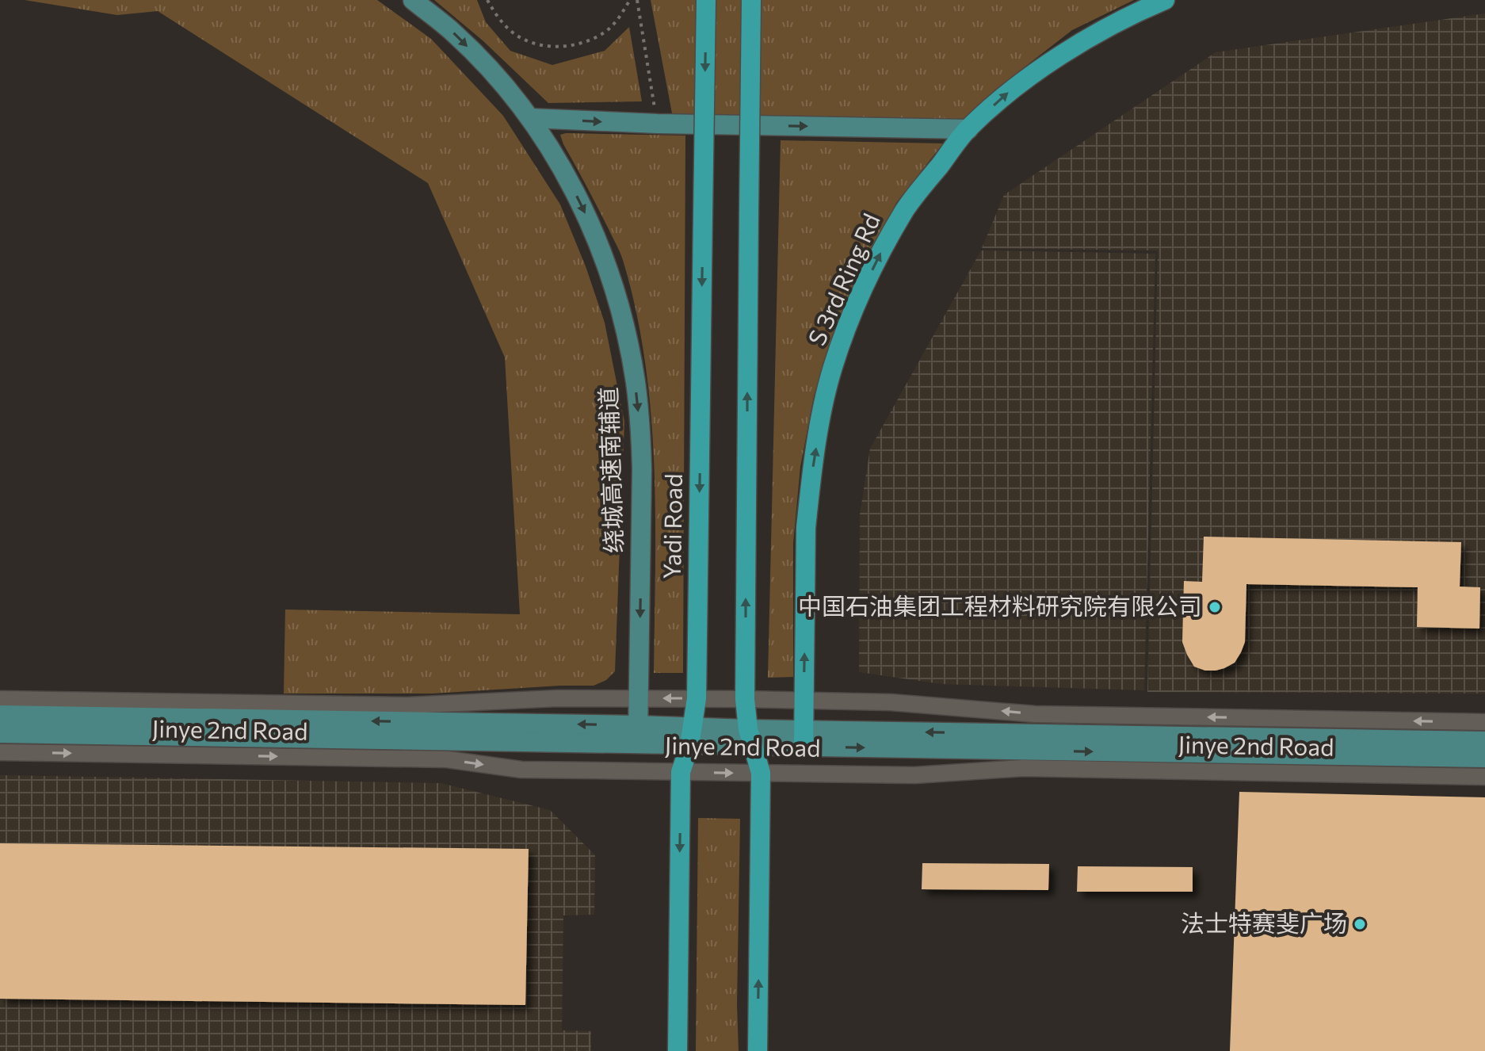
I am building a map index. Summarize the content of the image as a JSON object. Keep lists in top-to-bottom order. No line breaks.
{"streets":{"highway":["S 3rd Ring Rd","Yadi Road"],"main road":["绕城高速南辅道","Jinye 2nd Road"]},"crossings":[["S 3rd Ring Rd","Jinye 2nd Road"],["绕城高速南辅道","Jinye 2nd Road"],["Yadi Road","Jinye 2nd Road"]],"one_way":["S 3rd Ring Rd","绕城高速南辅道"],"places":["中国石油集团工程材料研究院有限公司","法士特赛斐广场"]}
